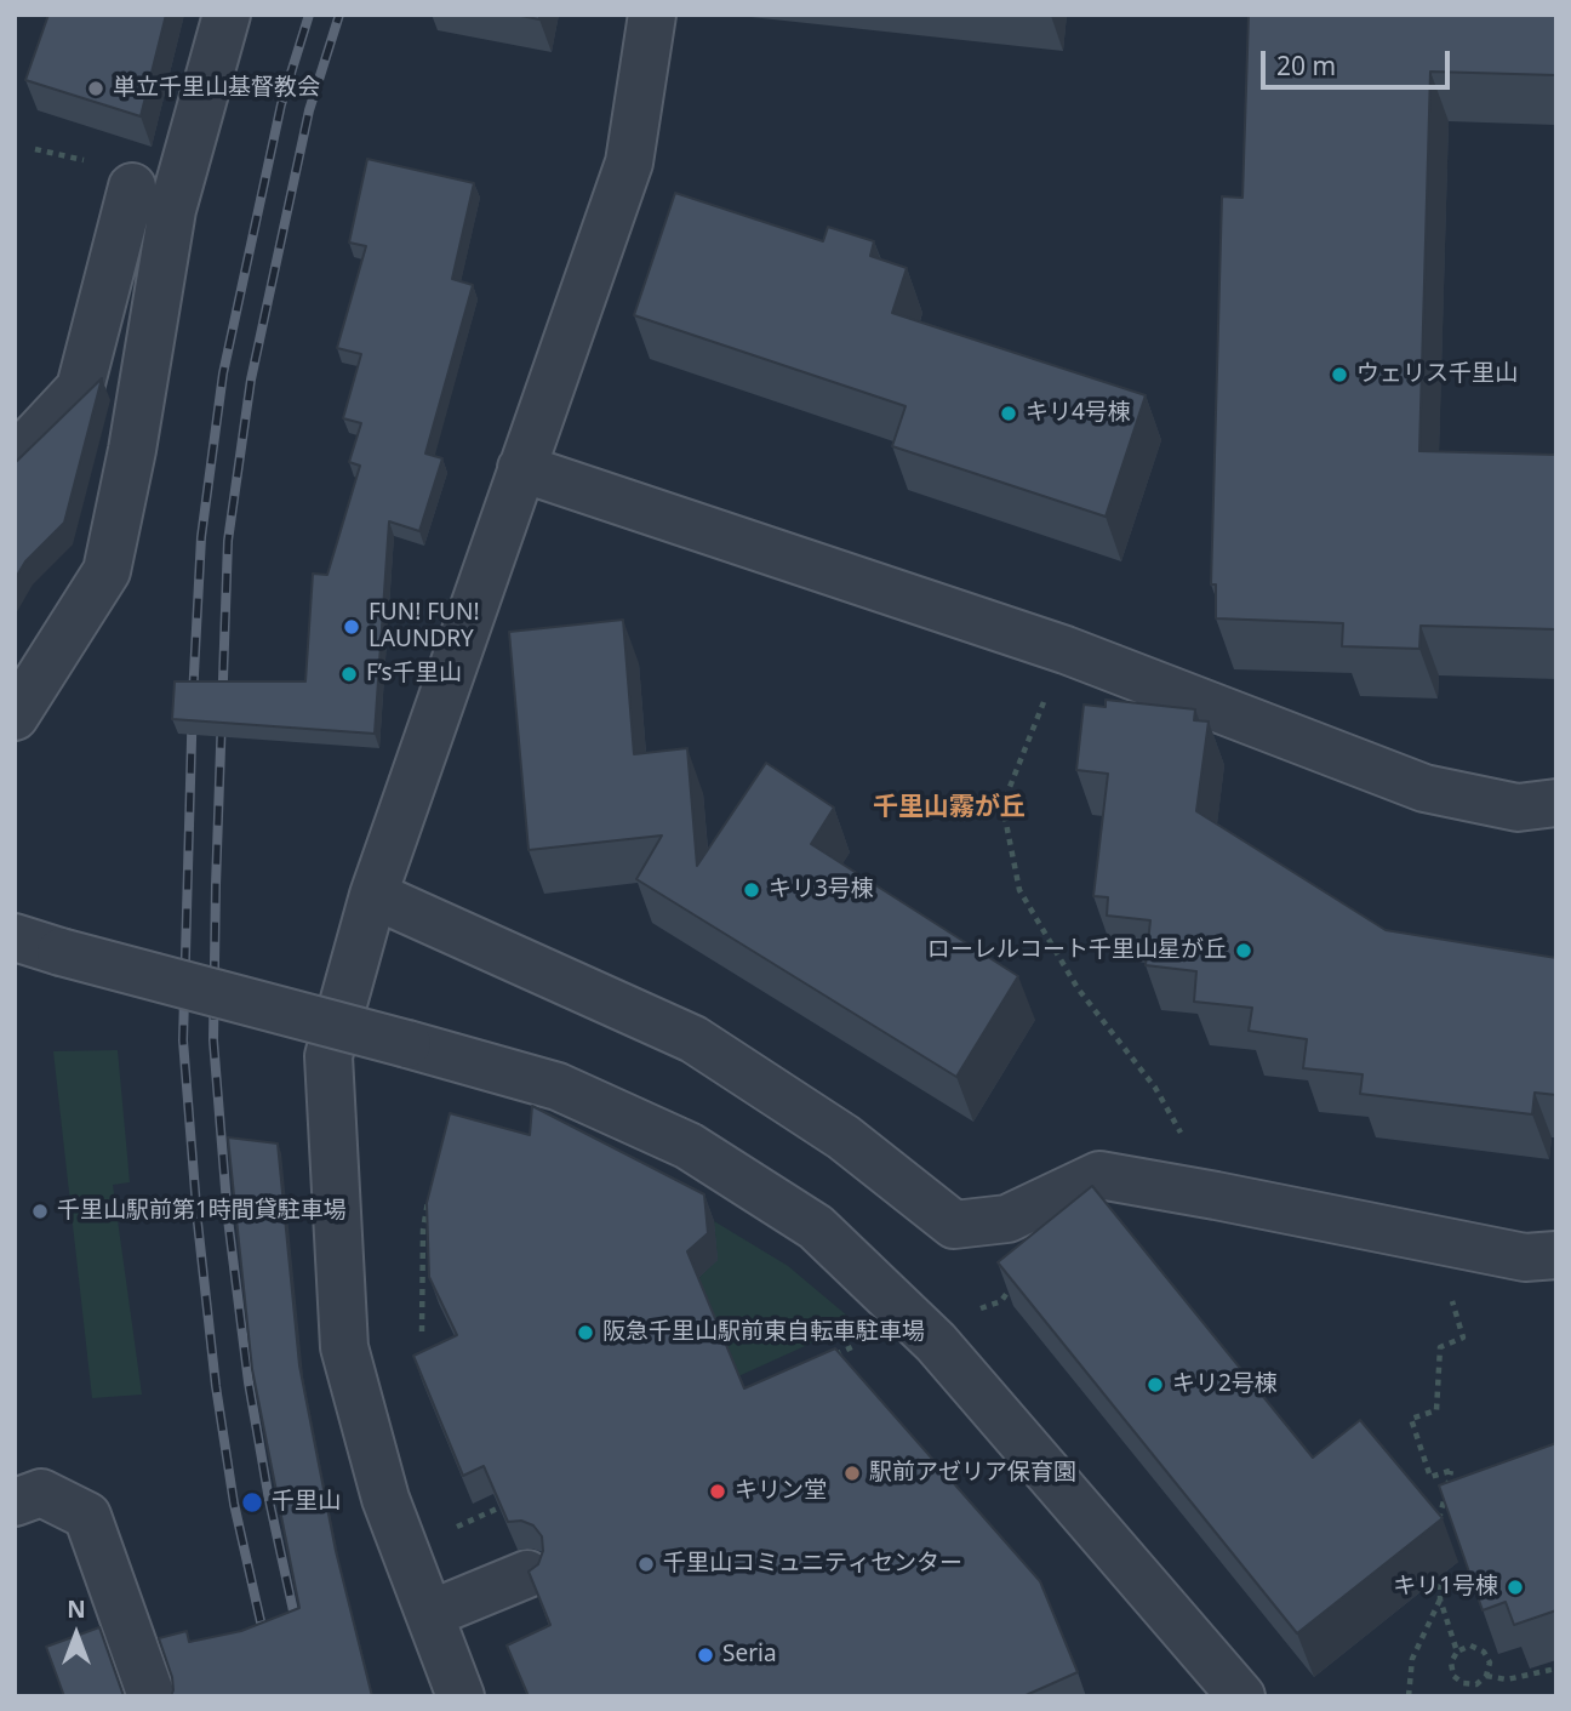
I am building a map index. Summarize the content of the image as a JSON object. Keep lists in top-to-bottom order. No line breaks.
{"districts":["千里山霧が丘"],"places":["単立千里山基督教会","ウェリス千里山","キリ4号棟","FUN! FUN! LAUNDRY","F’s千里山","キリ3号棟","ローレルコート千里山星が丘","千里山駅前第1時間貸駐車場","阪急千里山駅前東自転車駐車場","キリ2号棟","駅前アゼリア保育園","キリン堂","千里山","千里山コミュニティセンター","キリ1号棟","Seria"],"scale_bar":"20 m","north":"top"}
